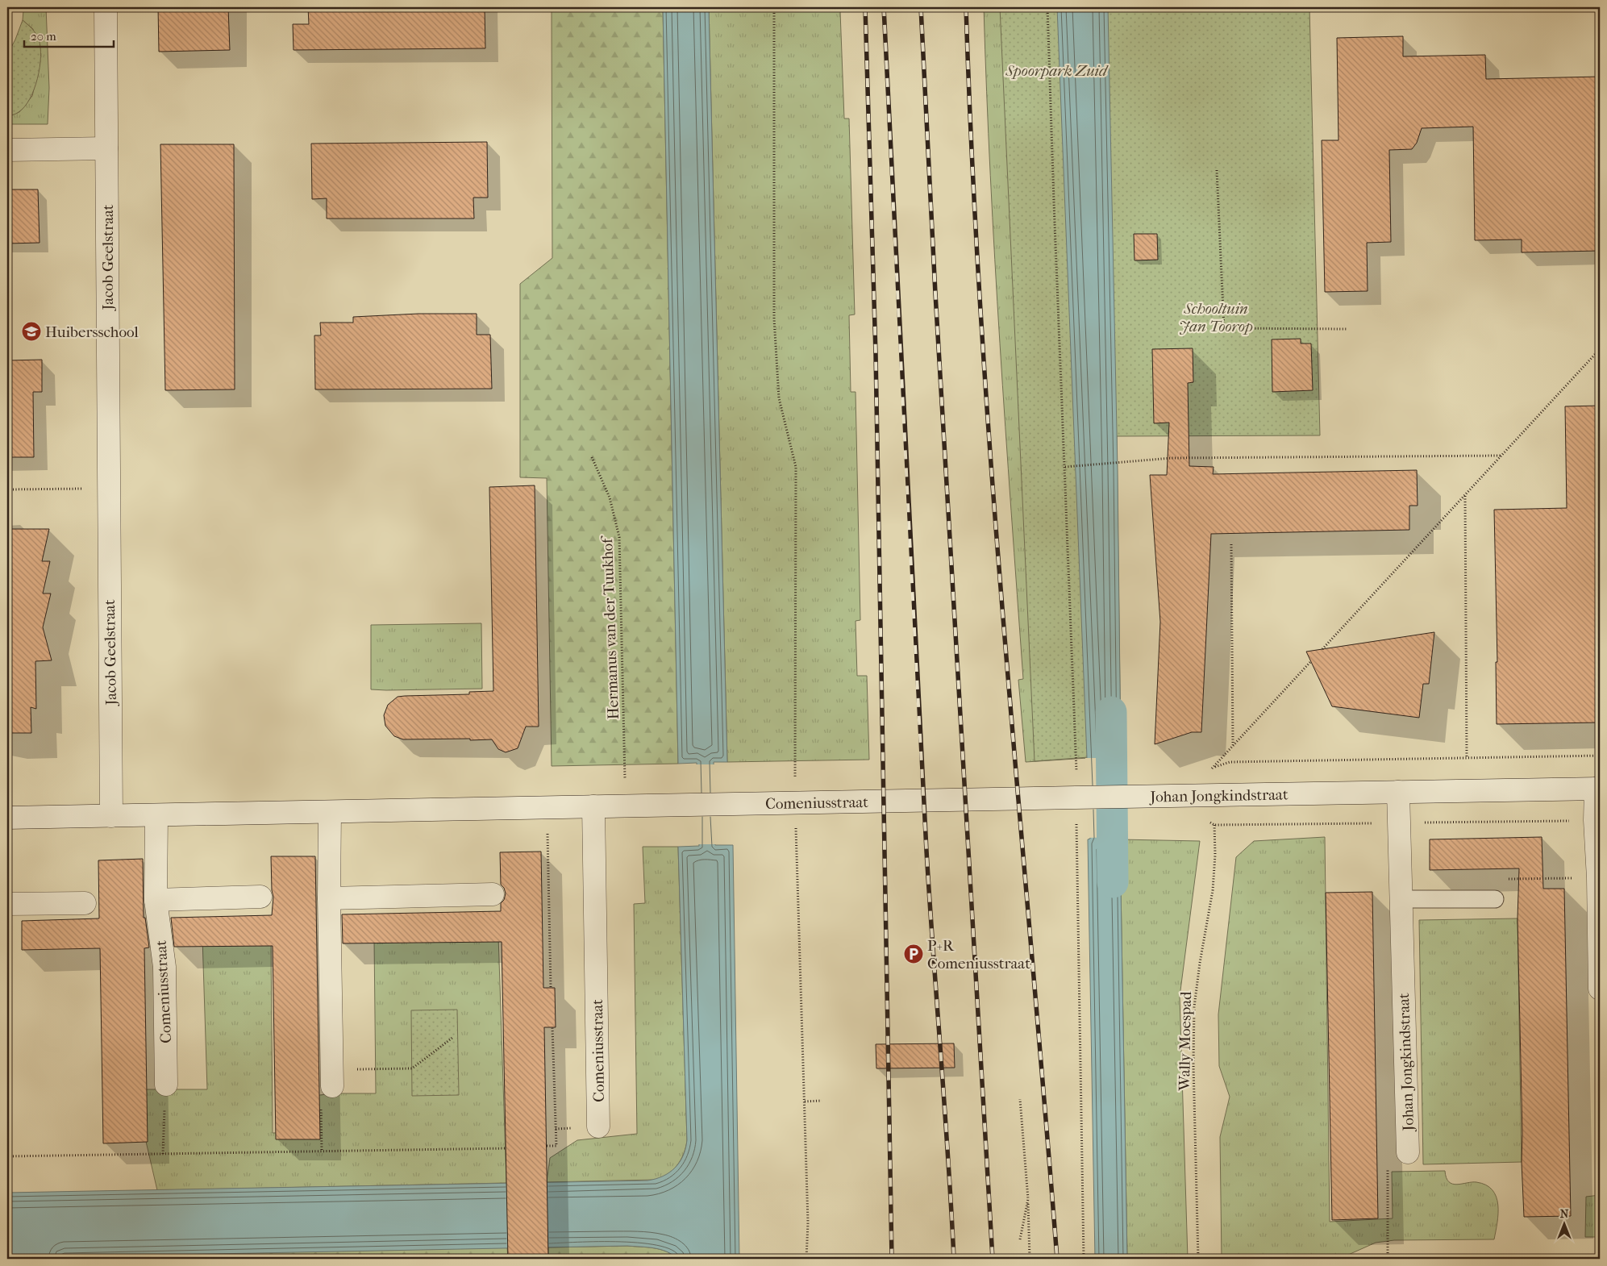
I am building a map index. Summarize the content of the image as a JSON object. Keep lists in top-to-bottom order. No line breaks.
{"streets":{"street":["Jacob Geelstraat","Johan Jongkindstraat","Comeniusstraat"],"path":["Hermanus van der Tuukhof","Wally Moespad"]},"crossings":[["Jacob Geelstraat","Comeniusstraat"],["Hermanus van der Tuukhof","Comeniusstraat"],["Johan Jongkindstraat","Comeniusstraat"]],"parks":["Spoorpark Zuid","Schooltuin Jan Toorop"],"places":{"school or university":["Huibersschool"],"parking":["P+R Comeniusstraat"]},"scale_bar":"20 m","north":"top"}
